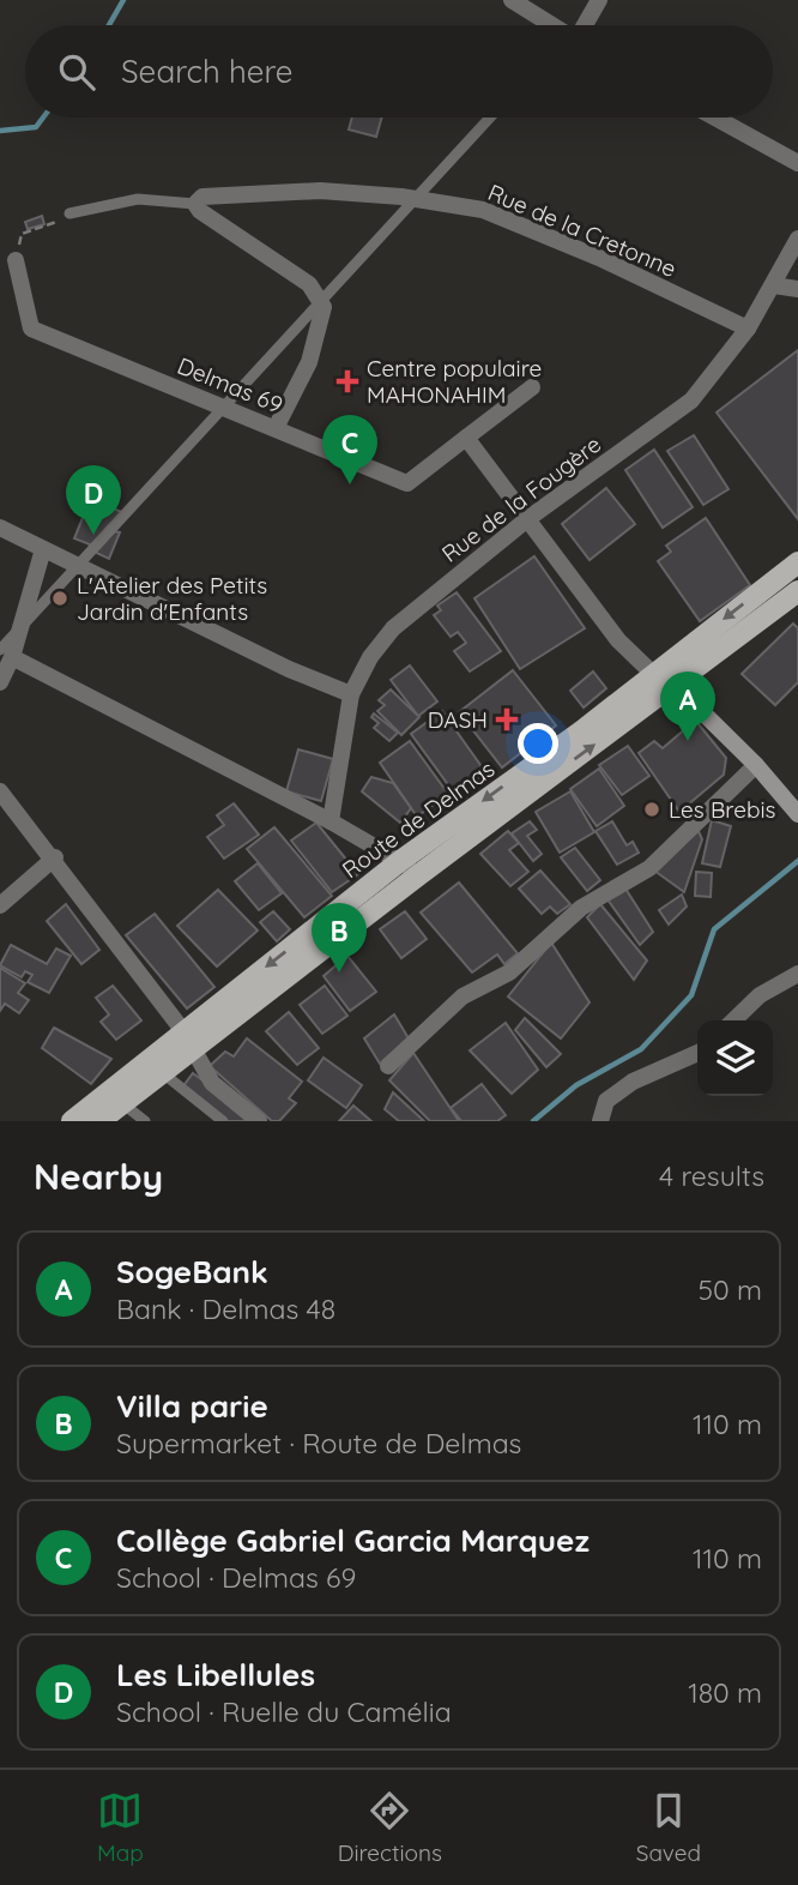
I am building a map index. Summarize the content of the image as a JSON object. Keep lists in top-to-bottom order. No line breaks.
{"streets":{"main road":["Route de Delmas"],"street":["Rue de la Cretonne","Delmas 69","Rue de la Fougère"]},"crossings":[["Rue de la Cretonne","Rue de la Fougère"]],"places":{"health":["Centre populaire MAHONAHIM","DASH"],"other":["L'Atelier des Petits Jardin d'Enfants","Les Brebis"]},"page":{"search":"Search here","pins":["C","D","A","B"],"heading":["Nearby","4 results"],"list":[{"mark":"A","name":"SogeBank","note":"Bank · Delmas 48","value":"50 m"},{"mark":"B","name":"Villa parie","note":"Supermarket · Route de Delmas","value":"110 m"},{"mark":"C","name":"Collège Gabriel Garcia Marquez","note":"School · Delmas 69","value":"110 m"},{"mark":"D","name":"Les Libellules","note":"School · Ruelle du Camélia","value":"180 m"}],"nav":["Map","Directions","Saved"]}}
